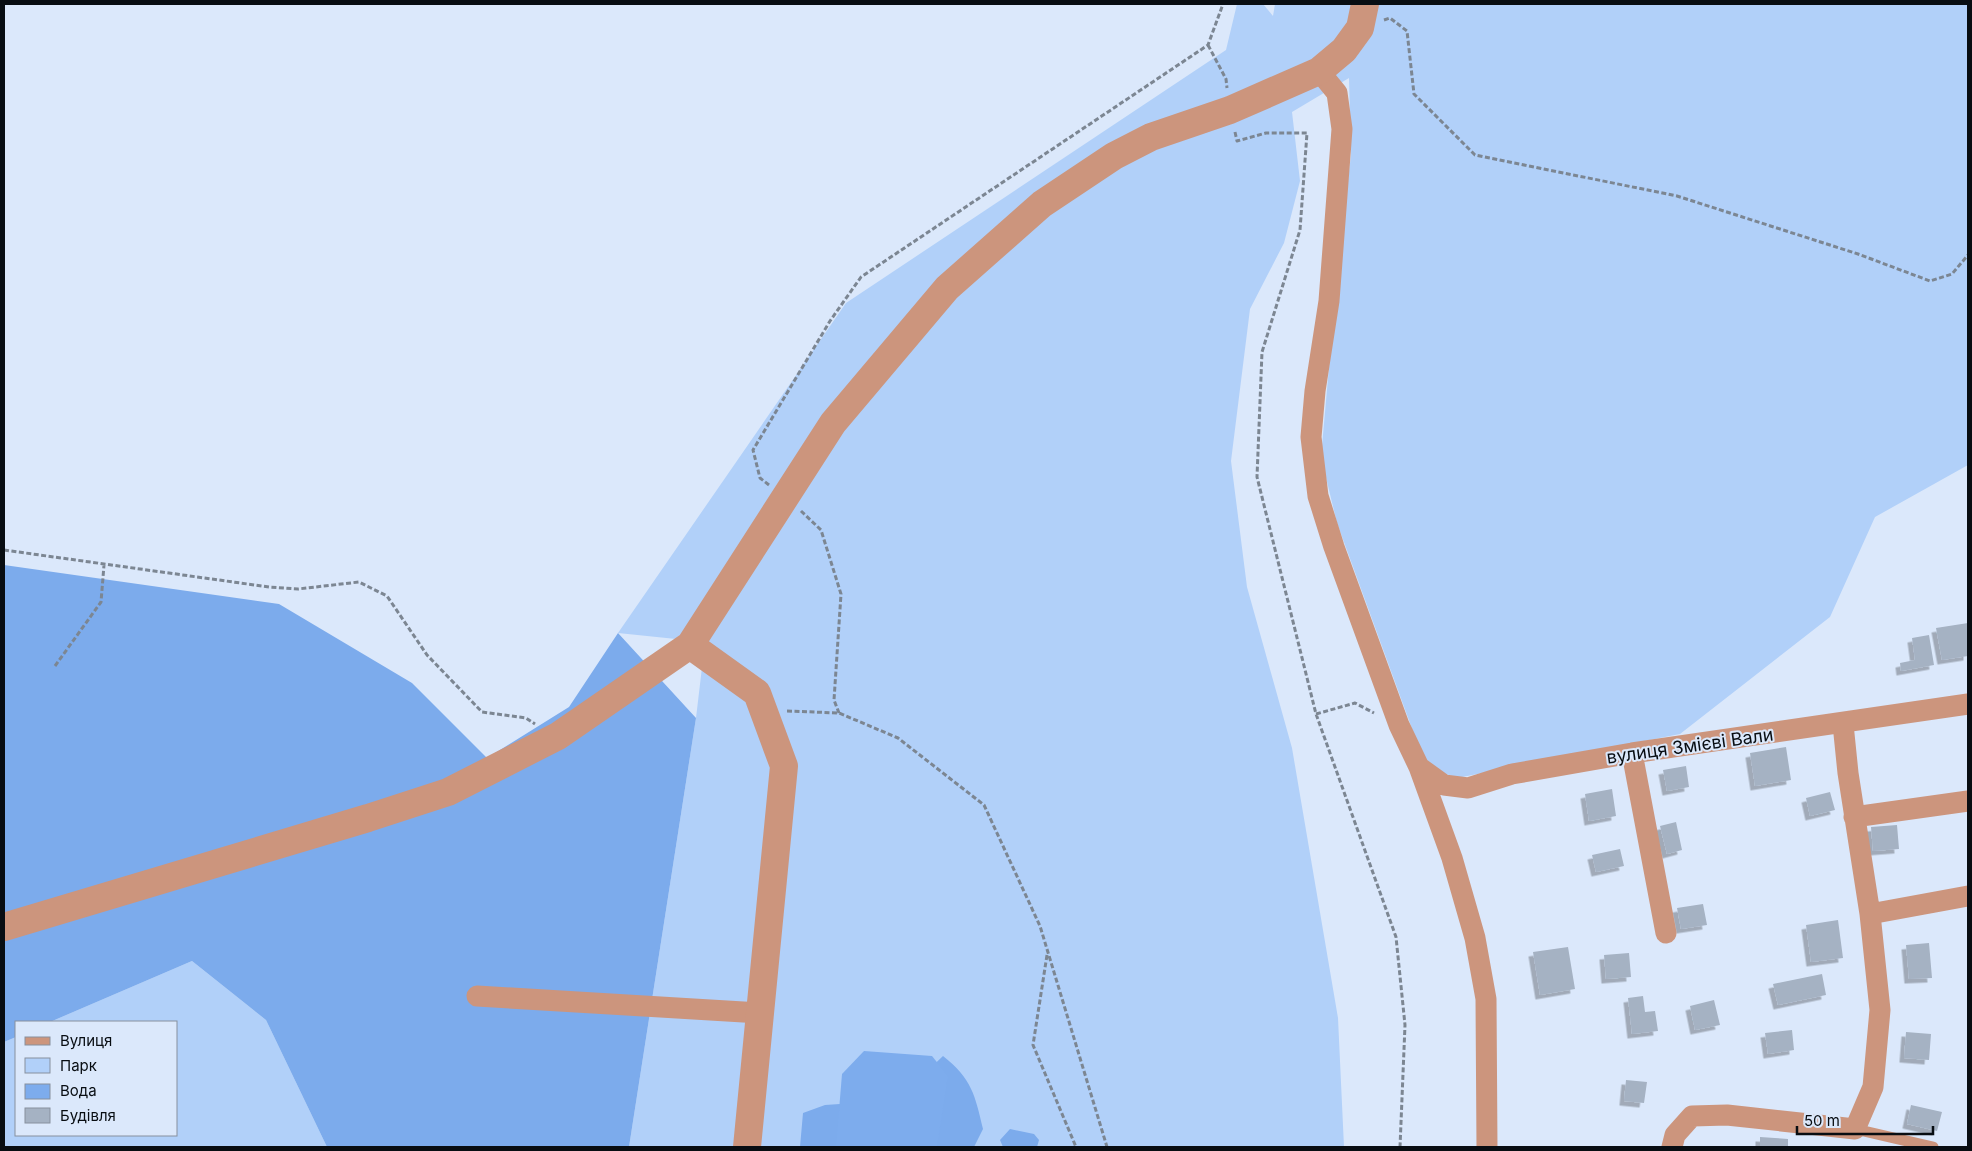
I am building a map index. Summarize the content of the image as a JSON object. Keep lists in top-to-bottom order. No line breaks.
{"streets":{"street":["вулиця Змієві Вали"]},"legend":["Вулиця","Парк","Вода","Будівля"],"scale_bar":"50 m"}
